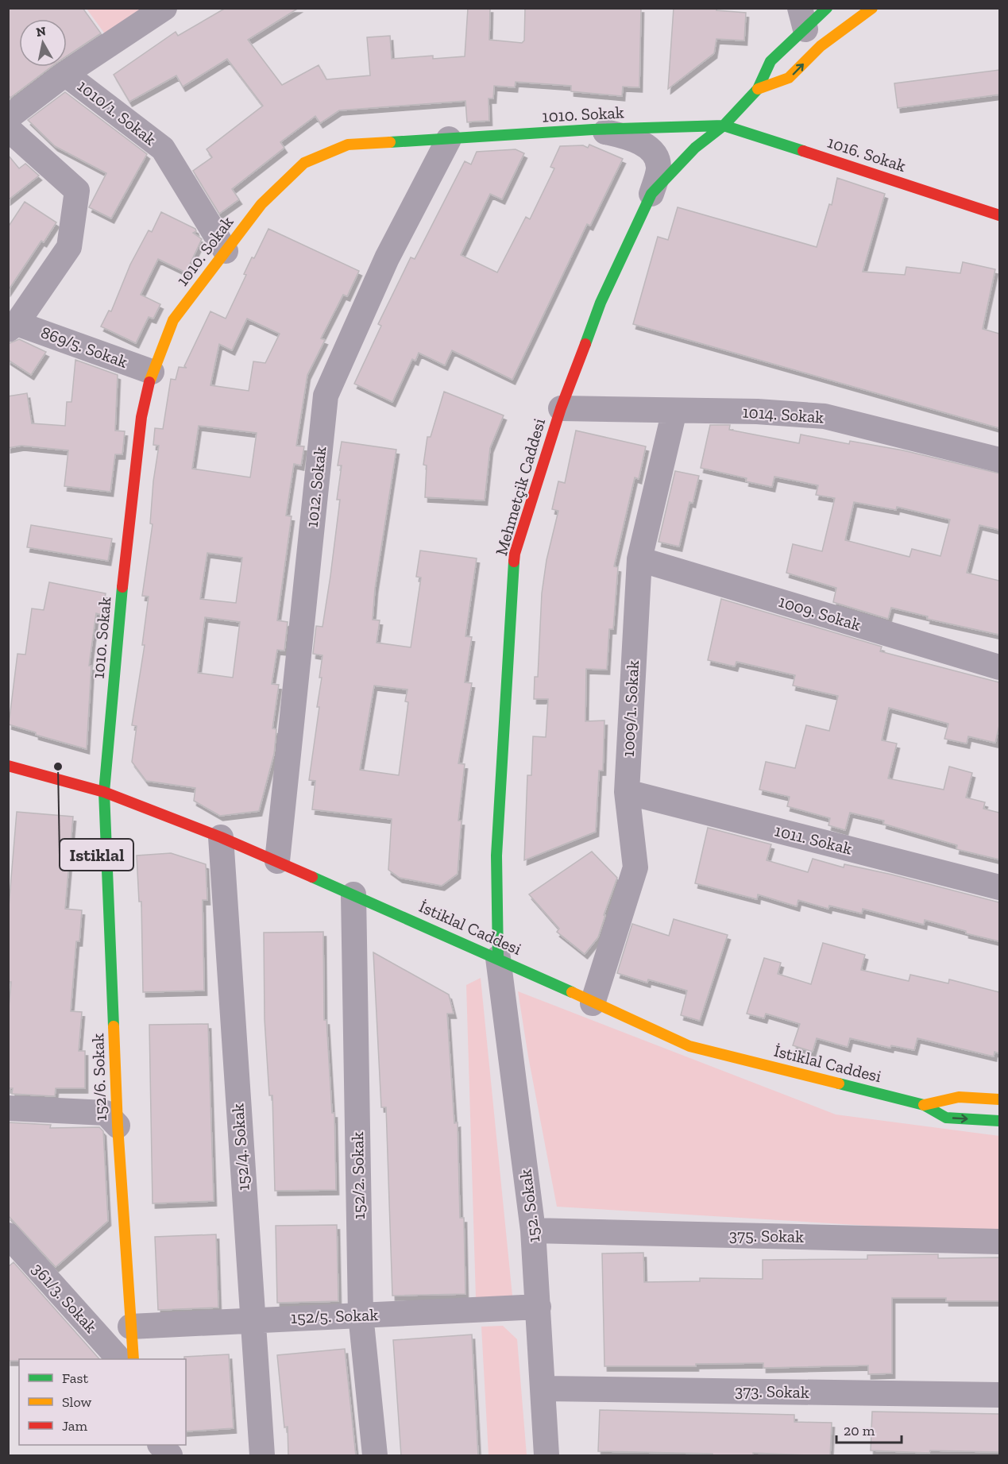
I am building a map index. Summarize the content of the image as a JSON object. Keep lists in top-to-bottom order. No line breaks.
{"streets":{"street":["1010/1. Sokak","1010. Sokak","1016. Sokak","869/5. Sokak","1014. Sokak","1012. Sokak","Mehmetçik Caddesi","1009. Sokak","1009/1. Sokak","1011. Sokak","İstiklal Caddesi","152/6. Sokak","152/4. Sokak","152/2. Sokak","152. Sokak","375. Sokak","361/3. Sokak","152/5. Sokak","373. Sokak"]},"crossings":[["1010/1. Sokak","1010. Sokak"],["1010. Sokak","1016. Sokak"],["1010. Sokak","869/5. Sokak"],["1010. Sokak","1012. Sokak"],["1010. Sokak","Mehmetçik Caddesi"],["1010. Sokak","İstiklal Caddesi"],["1010. Sokak","152/6. Sokak"],["1016. Sokak","Mehmetçik Caddesi"],["1014. Sokak","Mehmetçik Caddesi"],["1014. Sokak","1009/1. Sokak"],["1012. Sokak","İstiklal Caddesi"],["Mehmetçik Caddesi","İstiklal Caddesi"],["Mehmetçik Caddesi","152. Sokak"],["1009. Sokak","1009/1. Sokak"],["1009/1. Sokak","1011. Sokak"],["1009/1. Sokak","İstiklal Caddesi"],["İstiklal Caddesi","152/6. Sokak"],["İstiklal Caddesi","152/4. Sokak"],["İstiklal Caddesi","152/2. Sokak"],["İstiklal Caddesi","152. Sokak"],["152/6. Sokak","152/5. Sokak"],["152/4. Sokak","152/5. Sokak"],["152/2. Sokak","152/5. Sokak"],["152. Sokak","375. Sokak"],["152. Sokak","152/5. Sokak"],["152. Sokak","373. Sokak"]],"places":["Istiklal"],"legend":["Fast","Slow","Jam"],"scale_bar":"20 m","north":"top"}
